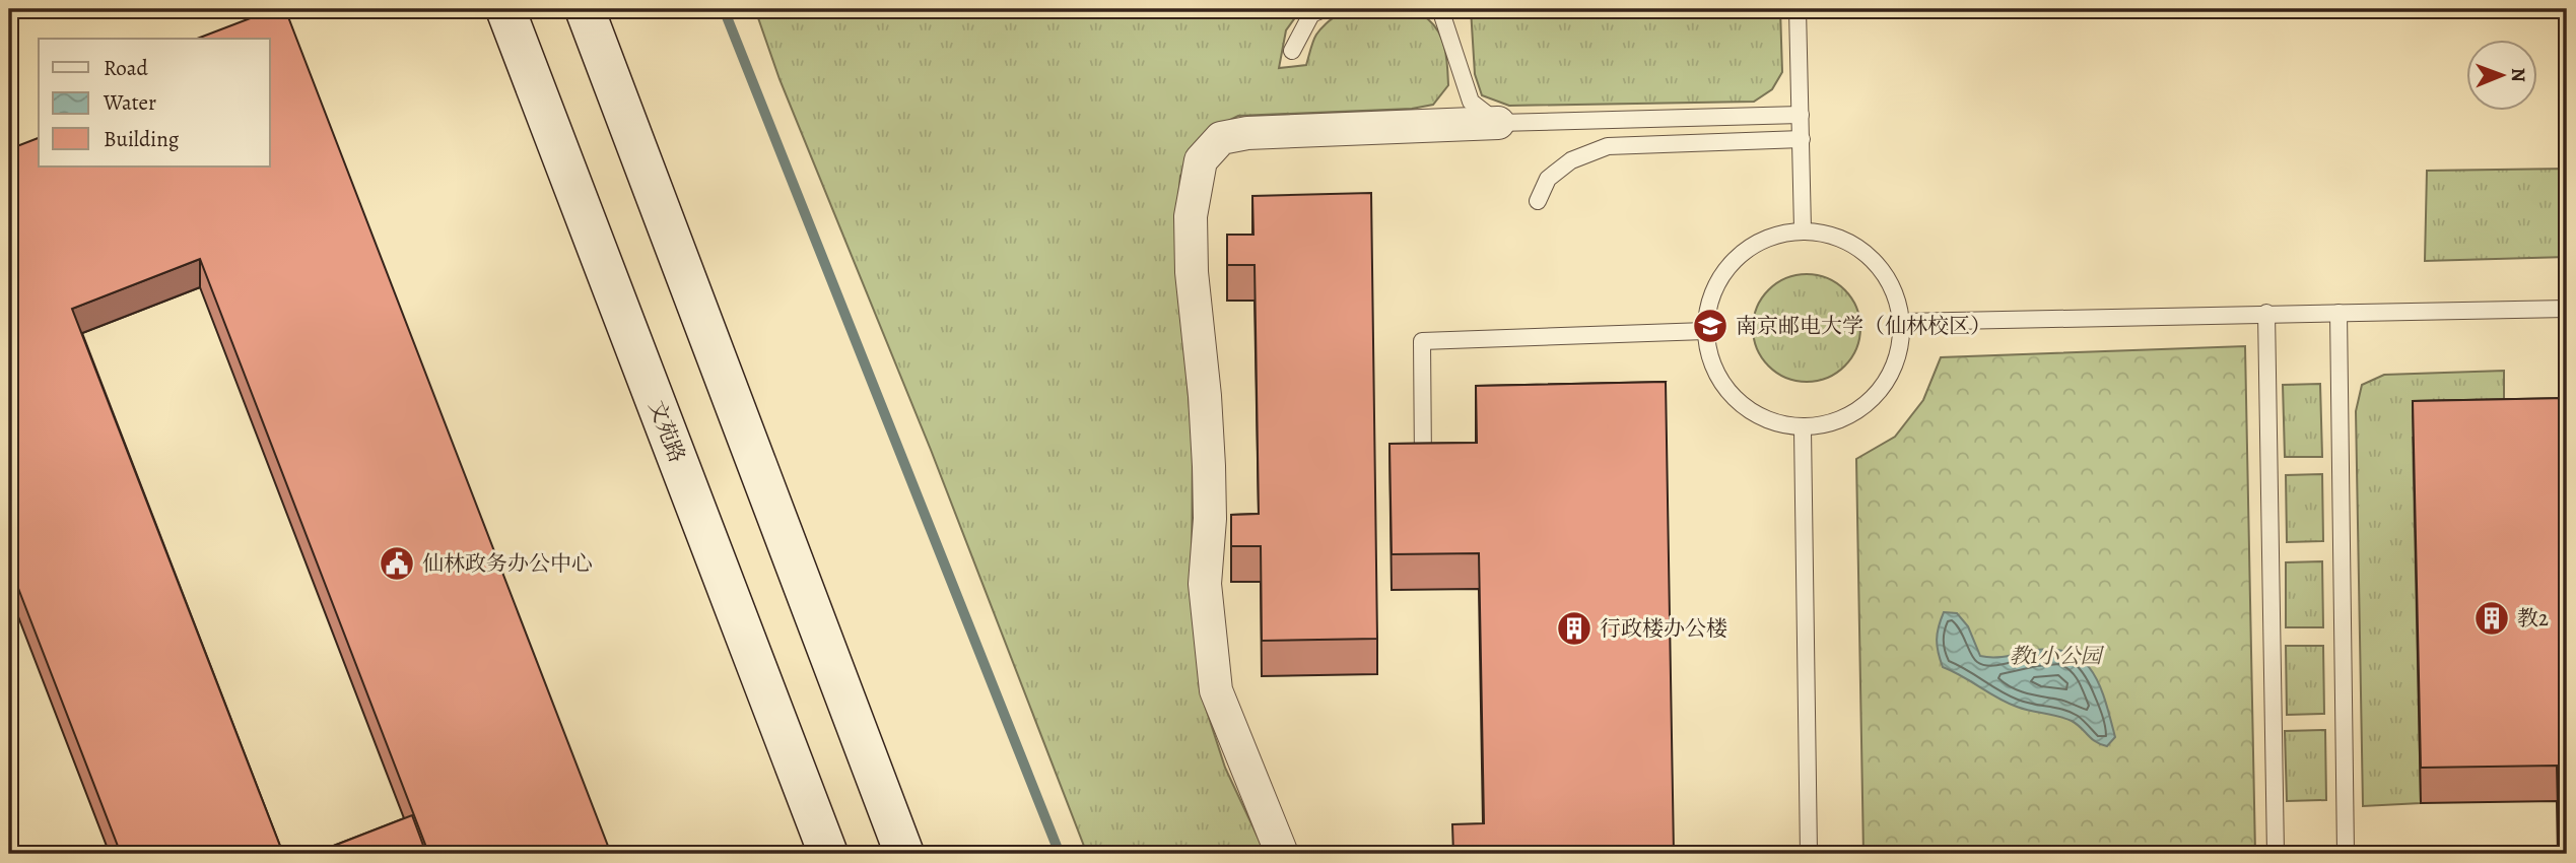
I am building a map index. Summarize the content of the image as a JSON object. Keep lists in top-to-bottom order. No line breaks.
{"streets":{"main road":["文苑路"]},"parks":["教1小公园"],"places":{"school or university":["南京邮电大学（仙林校区）"],"public building":["仙林政务办公中心"],"building":["教2","行政楼办公楼"]},"legend":["Road","Water","Building"],"north":"right"}
